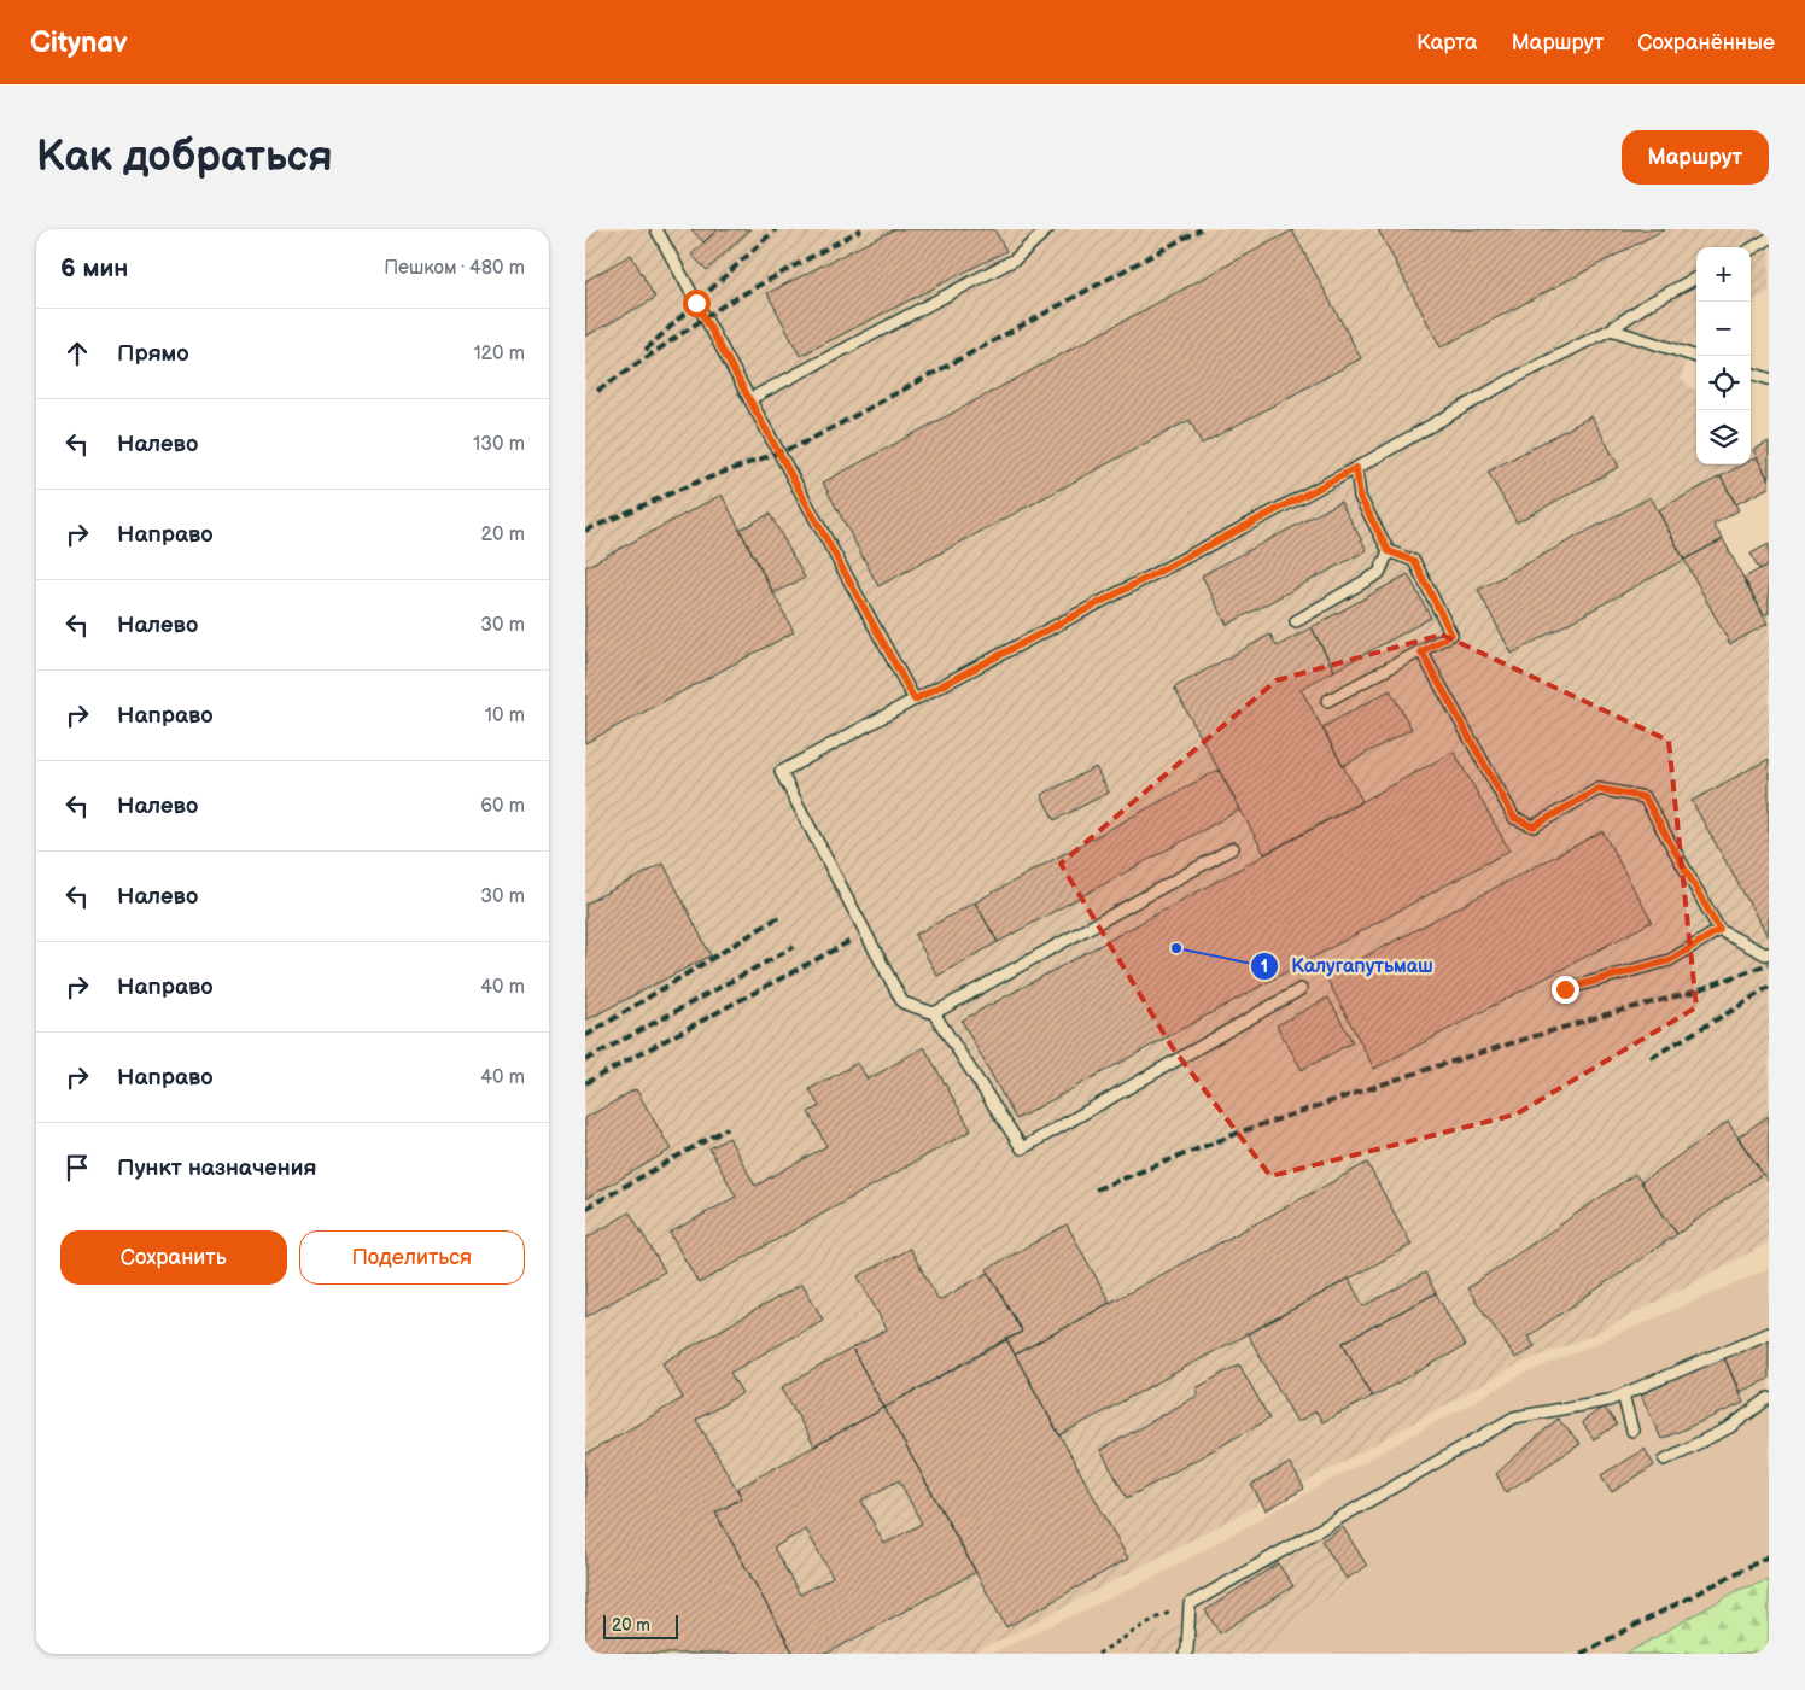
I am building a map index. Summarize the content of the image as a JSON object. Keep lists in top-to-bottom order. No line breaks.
{"places":["Калугапутьмаш"],"scale_bar":"20 m","page":{"header":"Citynav","nav":["Карта","Маршрут","Сохранённые"],"buttons":["Маршрут",["Сохранить","Поделиться"]],"title":"Как добраться","heading":["6 мин","Пешком · 480 m"],"map_buttons":["+","−"],"list":[["Прямо","120 m"],["Налево","130 m"],["Направо","20 m"],["Налево","30 m"],["Направо","10 m"],["Налево","60 m"],["Налево","30 m"],["Направо","40 m"],["Направо","40 m"],"Пункт назначения"],"scale":"20 m"}}
